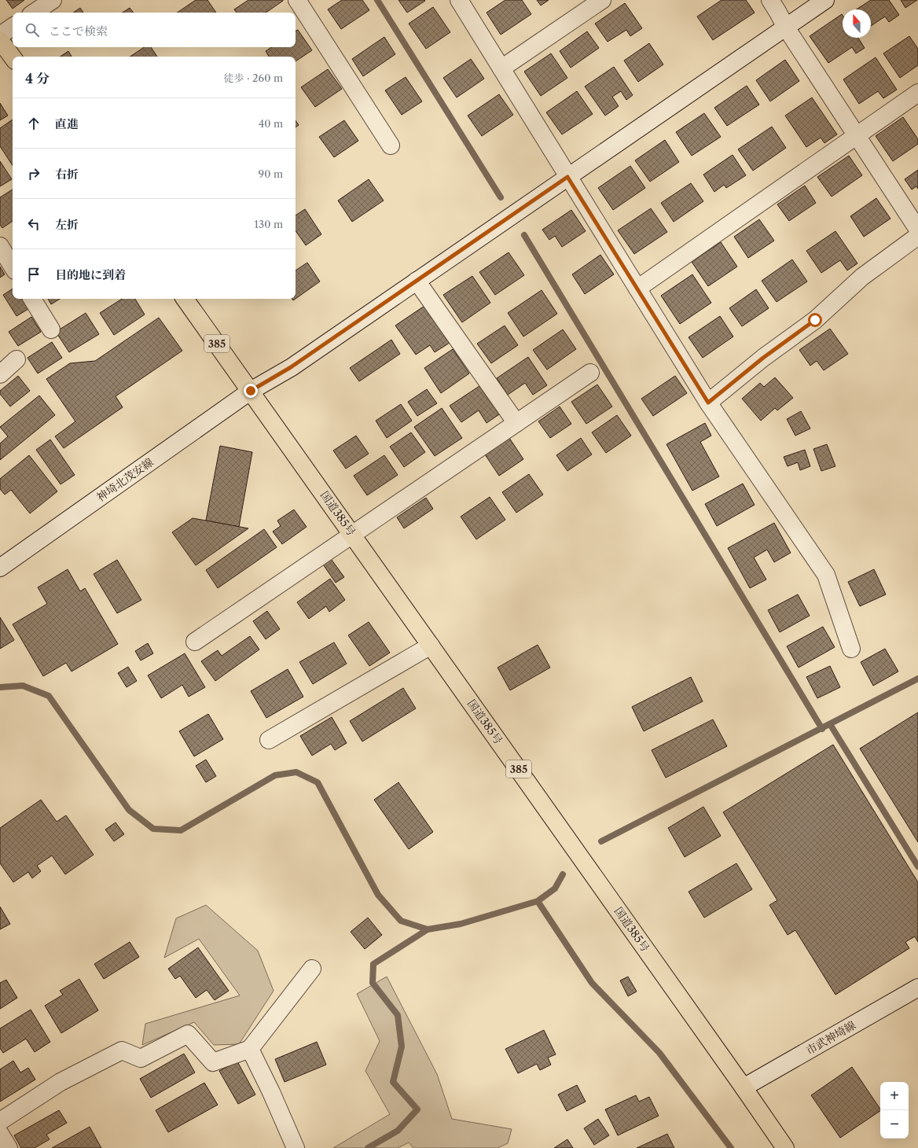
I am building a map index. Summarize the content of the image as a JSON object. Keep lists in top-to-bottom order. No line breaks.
{"streets":{"highway":["385","国道385号"],"street":["神埼北茂安線","市武神埼線"]},"crossings":[["神埼北茂安線","国道385号"],["国道385号","市武神埼線"]],"north":"top","page":{"search":"ここで検索","heading":["4 分","徒歩 · 260 m"],"list":[["直進","40 m"],["右折","90 m"],["左折","130 m"],"目的地に到着"],"map_buttons":["+","−"]}}
